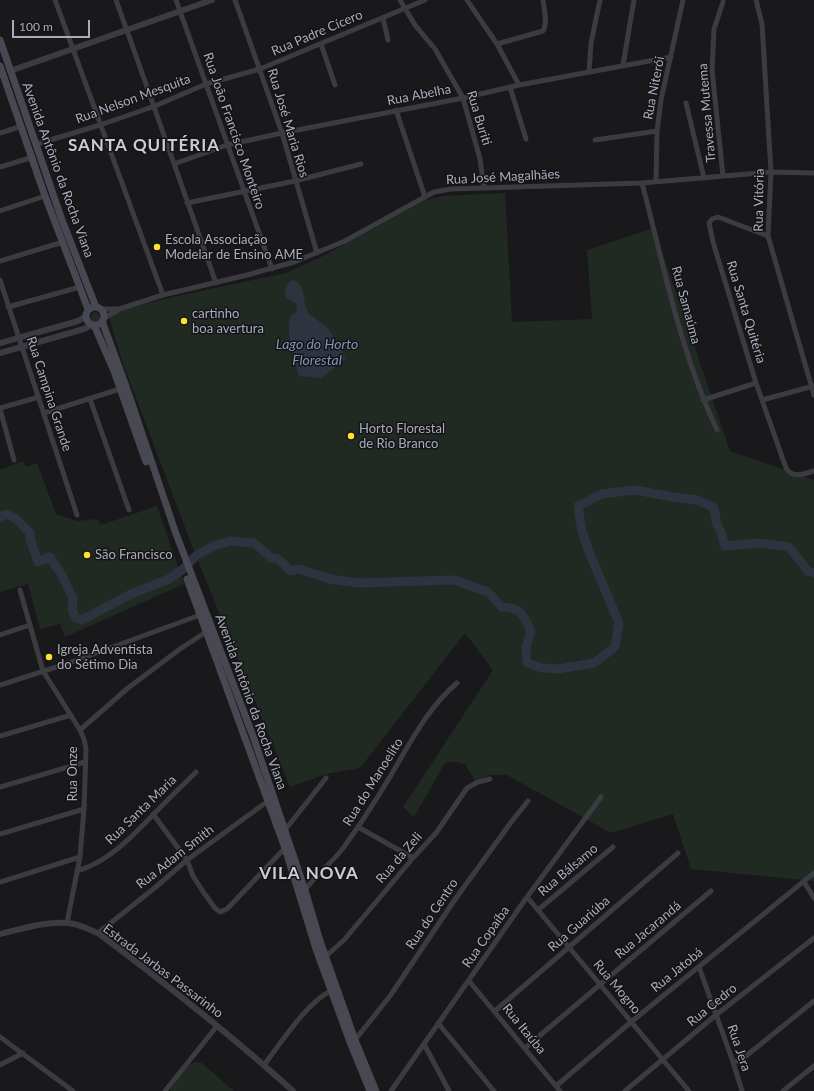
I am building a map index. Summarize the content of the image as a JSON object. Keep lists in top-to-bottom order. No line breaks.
{"streets":{"main road":["Avenida Antônio da Rocha Viana"],"street":["Rua Padre Cícero","Rua Niterói","Rua Abelha","Rua Nelson Mesquita","Travessa Mutema","Rua Buriti","Rua José Maria Rios","Rua João Francisco Monteiro","Rua José Magalhães","Rua Vitória","Rua Samaúma","Rua Santa Quitéria","Rua Campina Grande","Rua Onze","Rua do Manoelito","Rua Santa Maria","Rua Adam Smith","Rua da Zeli","Rua Bálsamo","Rua do Centro","Rua Guariúba","Rua Jacarandá","Rua Copaíba","Rua Jatobá","Estrada Jarbas Passarinho","Rua Mogno","Rua Cedro","Rua Itaúba","Rua Jera"]},"crossings":[["Rua Padre Cícero","Rua Nelson Mesquita"],["Rua Padre Cícero","Rua Buriti"],["Rua Padre Cícero","Rua José Maria Rios"],["Rua Niterói","Rua Abelha"],["Rua Niterói","Rua José Magalhães"],["Rua Abelha","Rua Buriti"],["Rua Abelha","Rua José Maria Rios"],["Rua Abelha","Rua João Francisco Monteiro"],["Rua Nelson Mesquita","Rua José Maria Rios"],["Rua Nelson Mesquita","Rua João Francisco Monteiro"],["Rua Nelson Mesquita","Avenida Antônio da Rocha Viana"],["Travessa Mutema","Rua José Magalhães"],["Rua Buriti","Rua José Magalhães"],["Rua José Maria Rios","Rua José Magalhães"],["Rua João Francisco Monteiro","Rua José Magalhães"],["Avenida Antônio da Rocha Viana","Rua José Magalhães"],["Avenida Antônio da Rocha Viana","Rua do Manoelito"],["Avenida Antônio da Rocha Viana","Rua Adam Smith"],["Avenida Antônio da Rocha Viana","Rua da Zeli"],["Avenida Antônio da Rocha Viana","Rua do Centro"],["Rua José Magalhães","Rua Vitória"],["Rua José Magalhães","Rua Samaúma"],["Rua Vitória","Rua Santa Quitéria"],["Rua Onze","Rua Santa Maria"],["Rua Onze","Estrada Jarbas Passarinho"],["Rua Adam Smith","Estrada Jarbas Passarinho"],["Rua Bálsamo","Rua Mogno"],["Rua Guariúba","Rua Mogno"],["Rua Guariúba","Rua Itaúba"],["Rua Jacarandá","Rua Mogno"],["Rua Jacarandá","Rua Itaúba"],["Rua Copaíba","Rua Mogno"],["Rua Copaíba","Rua Itaúba"],["Rua Jatobá","Rua Mogno"],["Rua Jatobá","Rua Itaúba"],["Rua Jatobá","Rua Jera"],["Rua Mogno","Rua Cedro"],["Rua Cedro","Rua Jera"]],"districts":["SANTA QUITÉRIA","VILA NOVA"],"water":["Lago do Horto Florestal"],"places":["Escola Associação Modelar de Ensino AME","cartinho boa avertura","Horto Florestal de Rio Branco","São Francisco","Igreja Adventista do Sétimo Dia"],"scale_bar":"100 m"}
